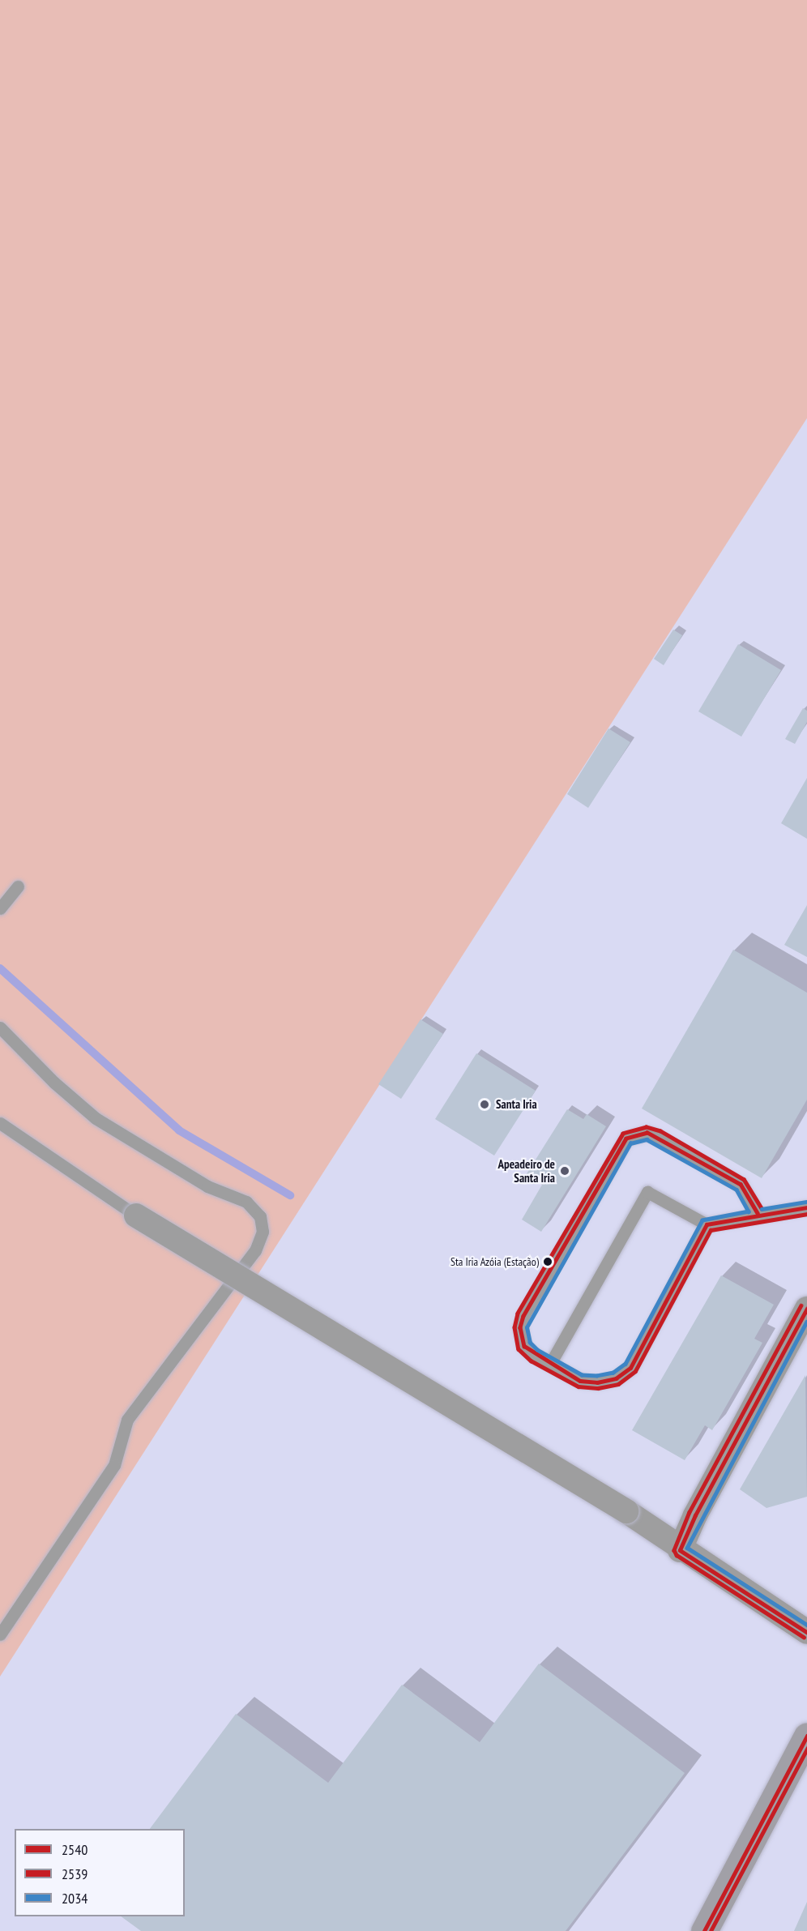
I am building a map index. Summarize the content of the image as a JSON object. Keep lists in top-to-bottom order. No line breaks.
{"places":["Santa Iria","Apeadeiro de Santa Iria","Sta Iria Azóia (Estação)"],"lines":["transit line 2539","transit line 2540","transit line 2034"],"legend":["2540","2539","2034"]}
